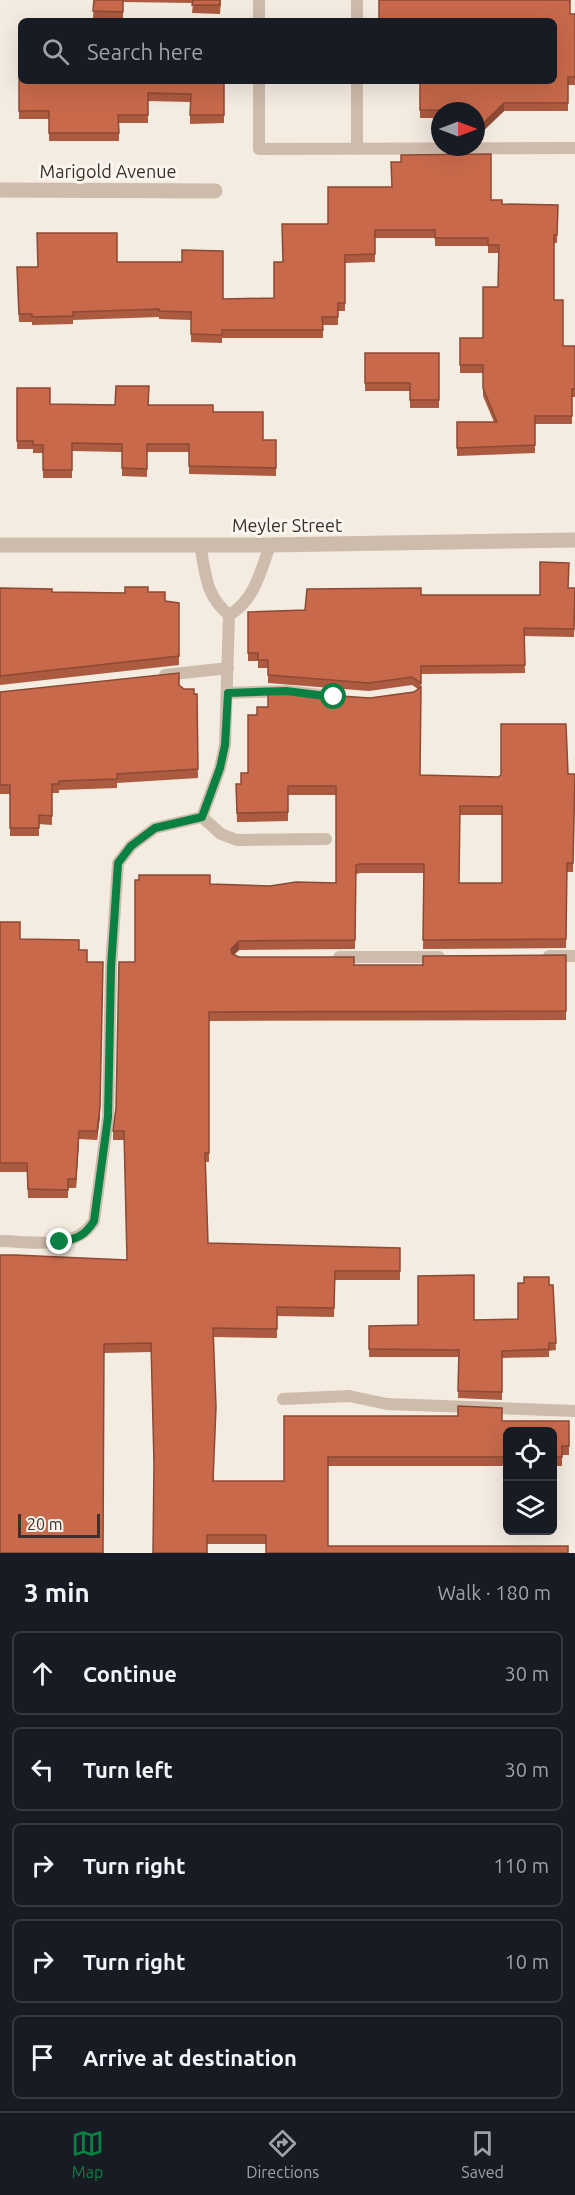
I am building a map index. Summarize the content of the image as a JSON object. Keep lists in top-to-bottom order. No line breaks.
{"streets":{"street":["Marigold Avenue","Meyler Street"]},"scale_bar":"20 m","north":"right","page":{"search":"Search here","scale":"20 m","heading":["3 min","Walk · 180 m"],"list":[["Continue","30 m"],["Turn left","30 m"],["Turn right","110 m"],["Turn right","10 m"],"Arrive at destination"],"nav":["Map","Directions","Saved"]}}
